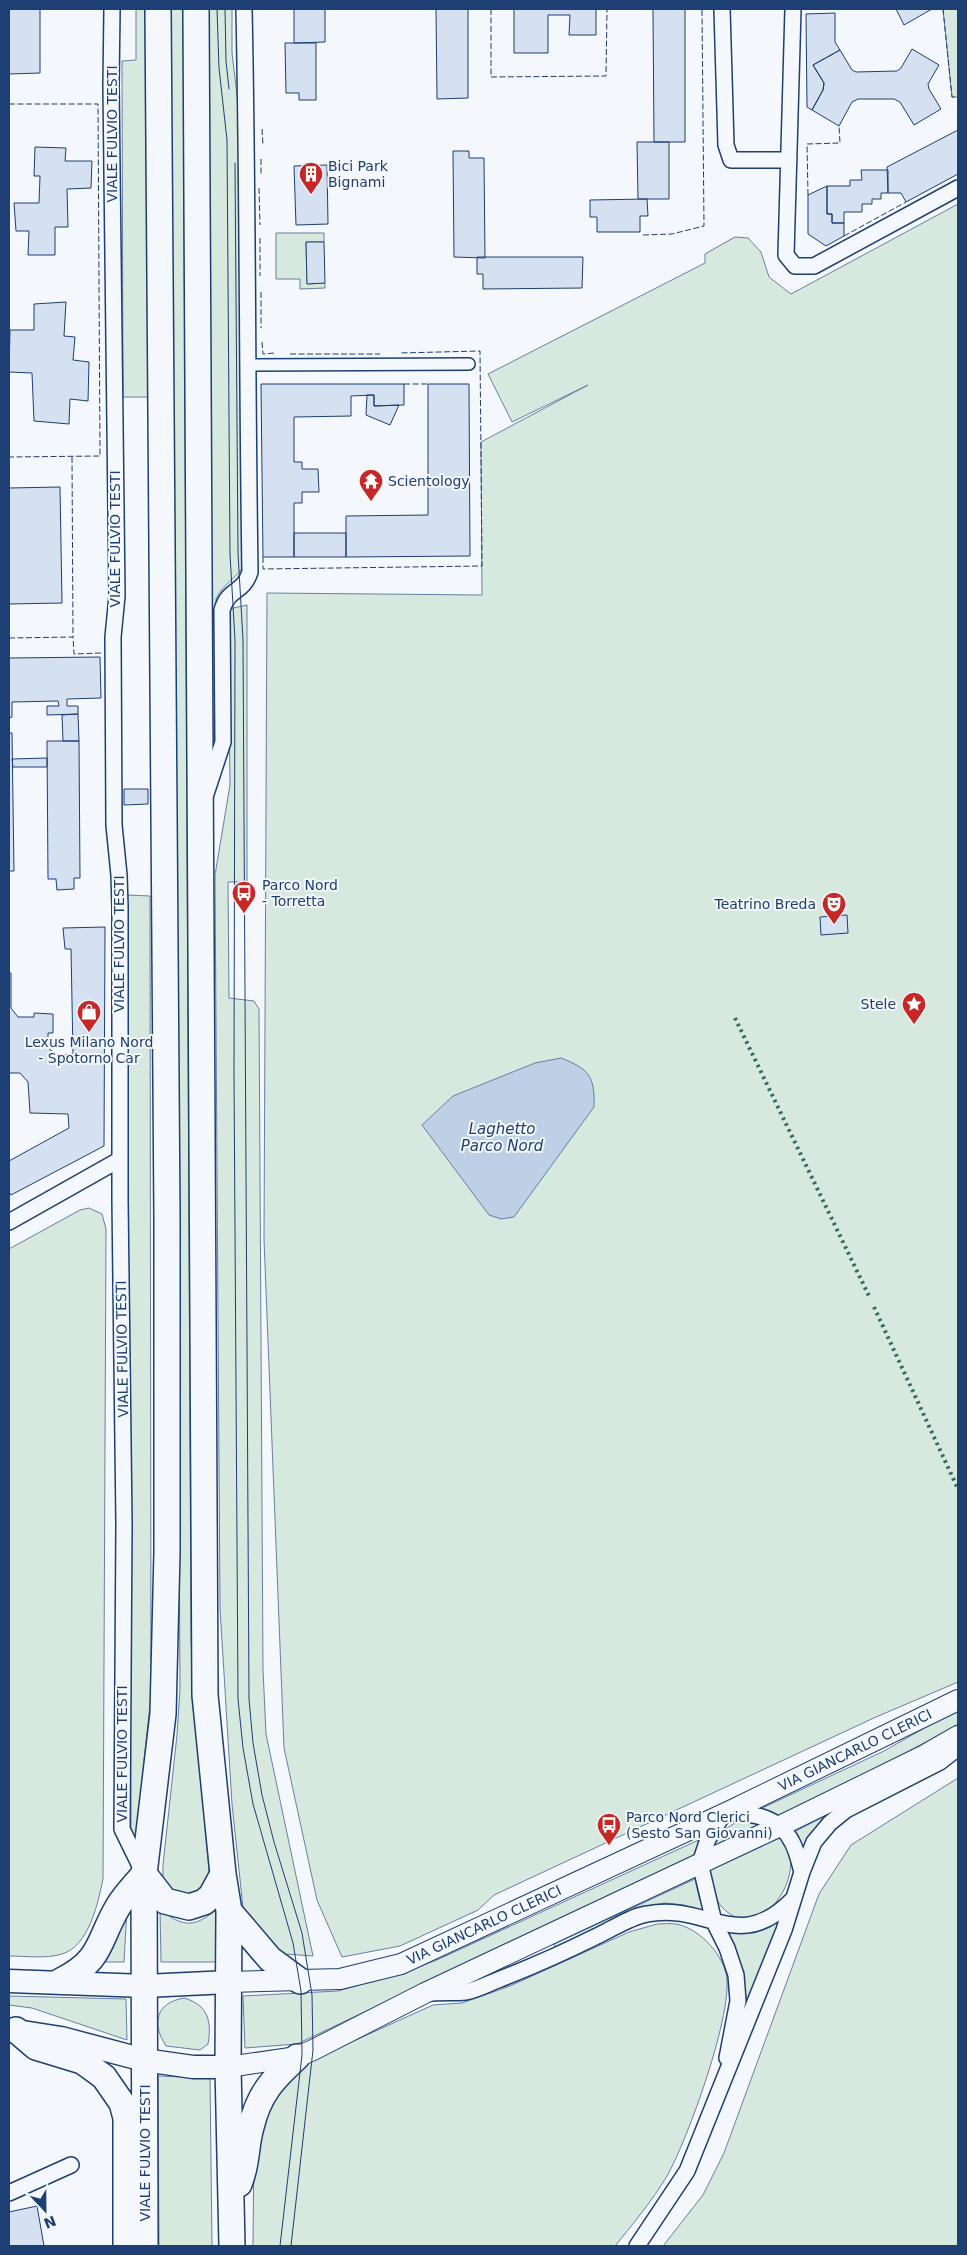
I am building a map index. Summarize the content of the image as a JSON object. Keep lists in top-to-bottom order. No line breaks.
{"streets":{"main road":["VIALE FULVIO TESTI"],"street":["VIA GIANCARLO CLERICI"]},"water":["Laghetto Parco Nord"],"places":{"building":["Bici Park Bignami"],"temple":["Scientology"],"bus stop":["Parco Nord - Torretta","Parco Nord Clerici (Sesto San Giovanni)"],"theatre":["Teatrino Breda"],"place":["Stele"],"shop":["Lexus Milano Nord - Spotorno Car"]},"north":"bottom"}
